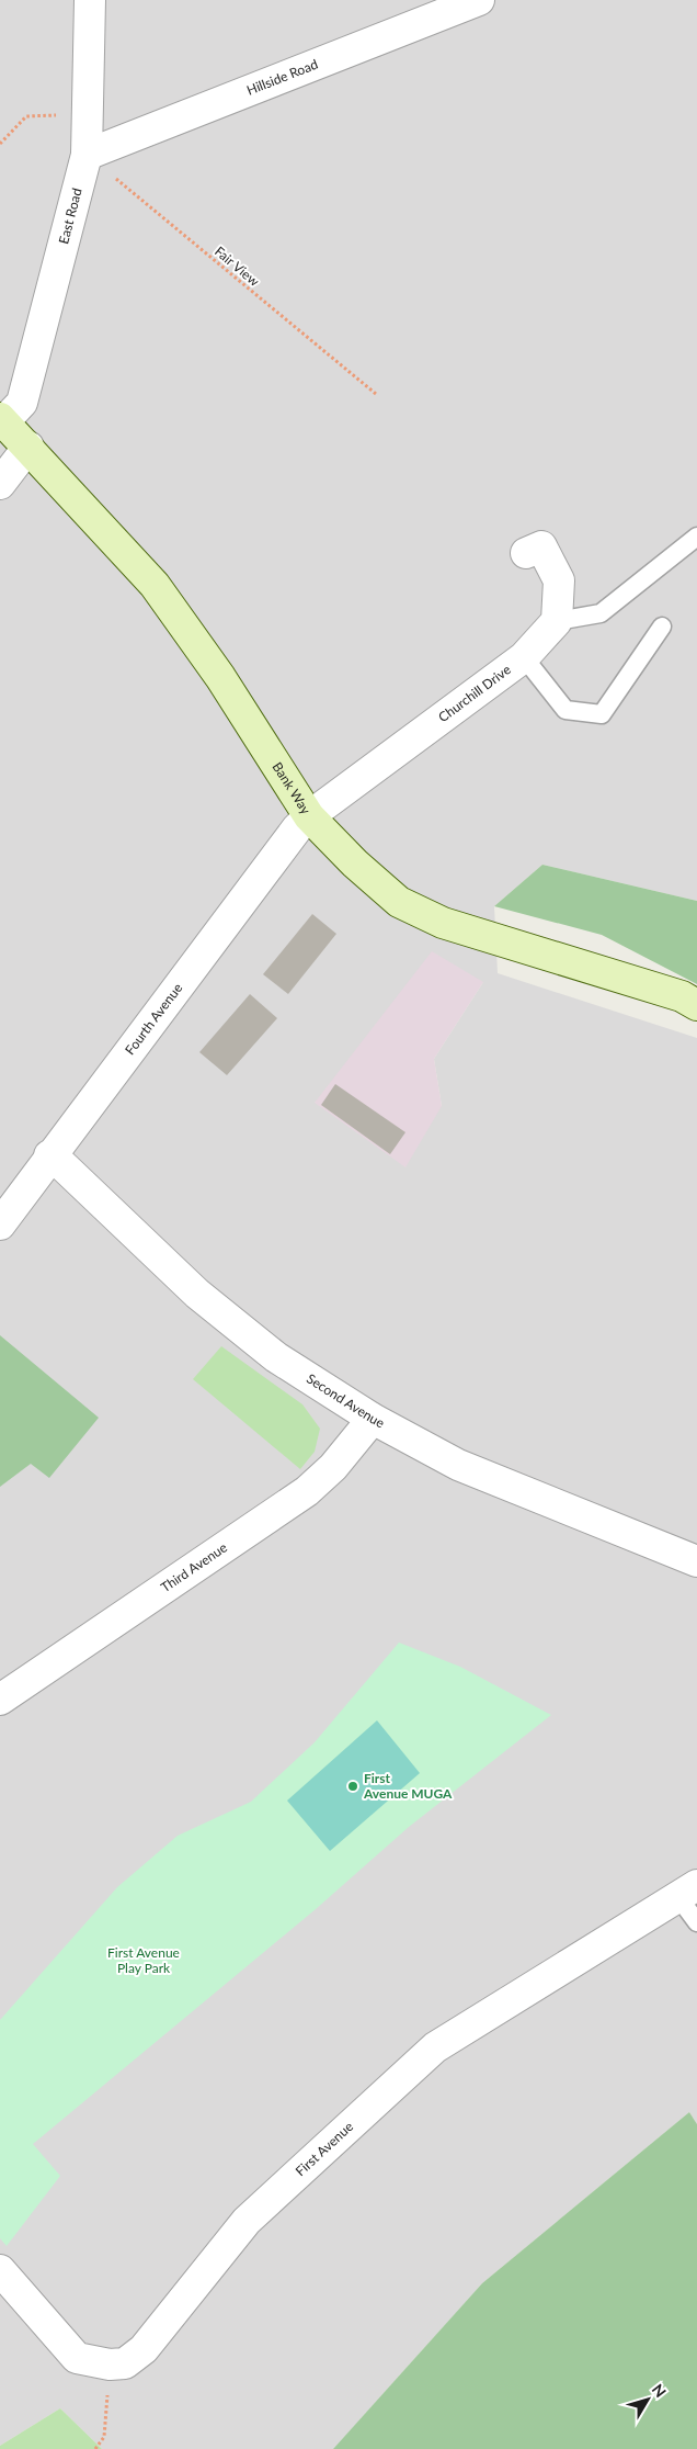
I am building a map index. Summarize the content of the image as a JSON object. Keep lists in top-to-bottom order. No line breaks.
{"streets":{"street":["Hillside Road","East Road","Churchill Drive","Bank Way","Fourth Avenue","Second Avenue","Third Avenue","First Avenue"],"path":["Fair View"]},"crossings":[["Hillside Road","East Road"],["Hillside Road","Fair View"],["East Road","Fair View"],["East Road","Bank Way"],["Churchill Drive","Bank Way"],["Churchill Drive","Fourth Avenue"],["Bank Way","Fourth Avenue"],["Fourth Avenue","Second Avenue"],["Second Avenue","Third Avenue"]],"parks":["First Avenue Play Park"],"places":["First Avenue MUGA"],"north":"top right"}
